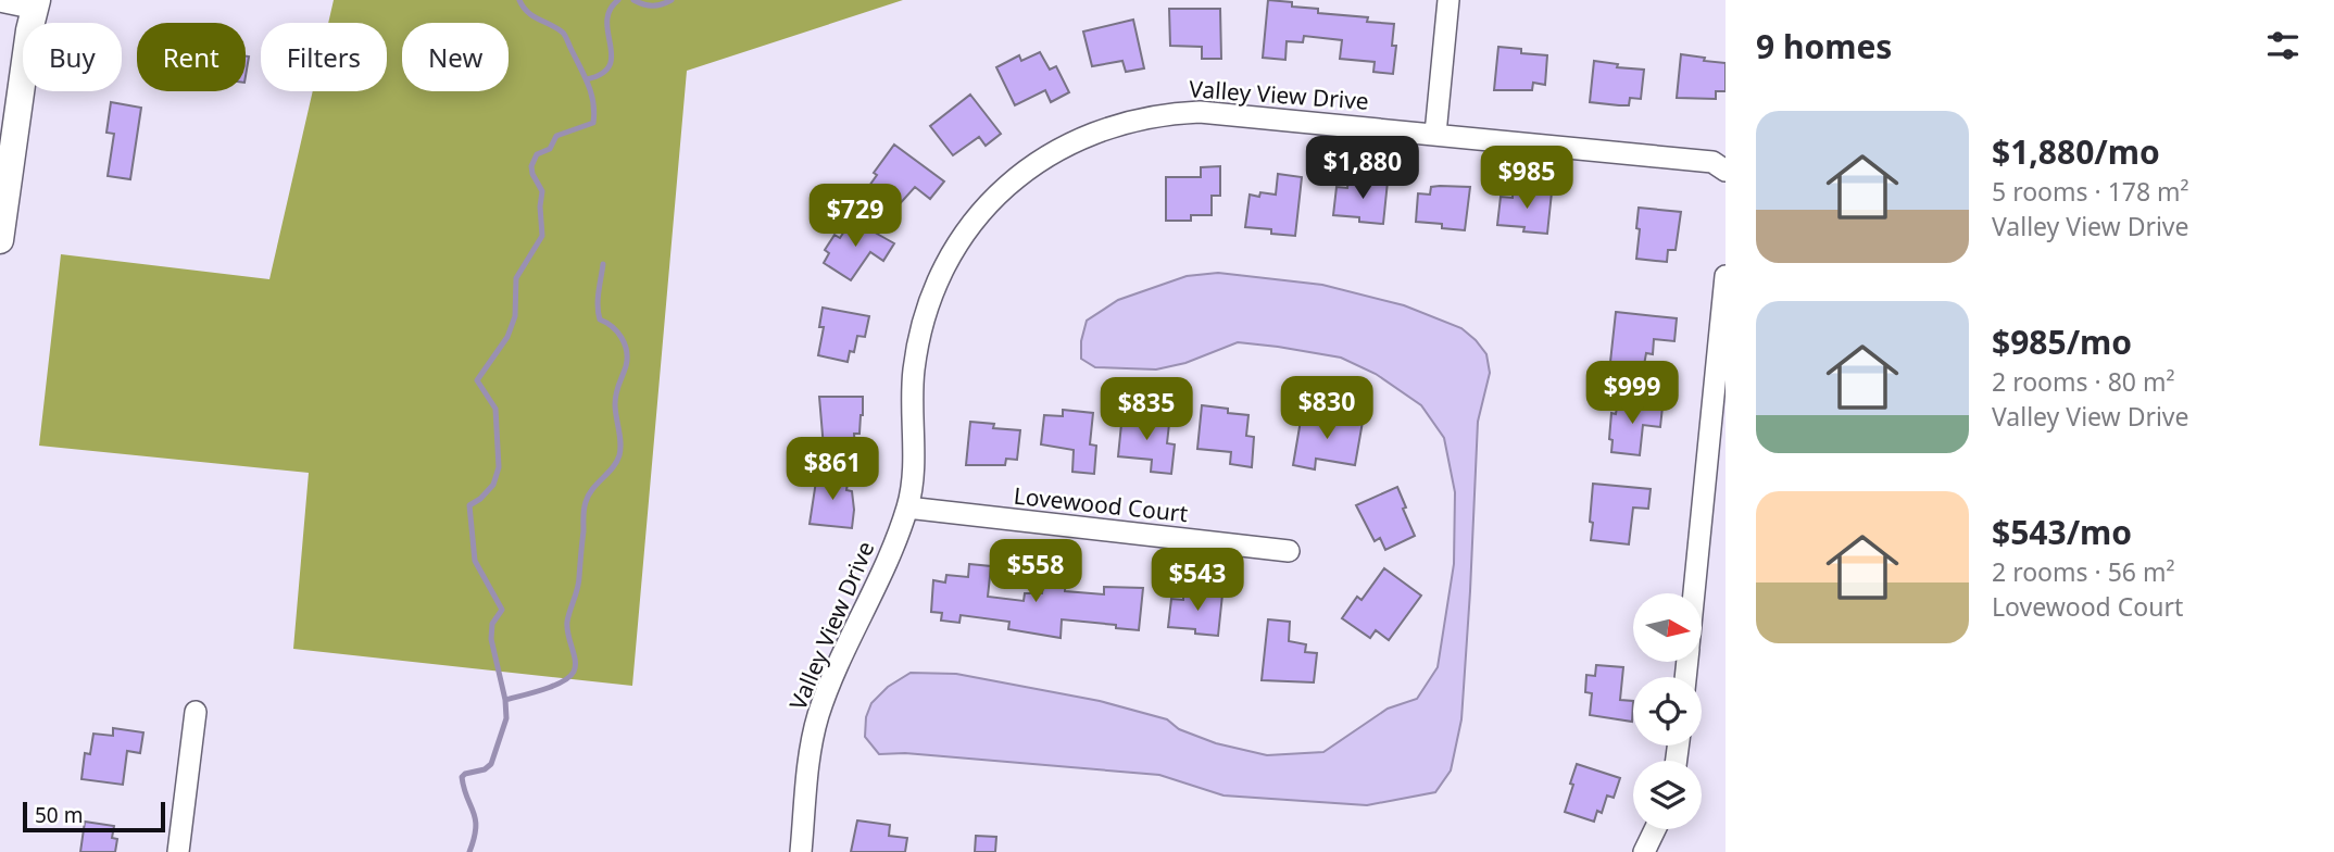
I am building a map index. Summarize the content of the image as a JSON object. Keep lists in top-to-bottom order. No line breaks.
{"streets":{"street":["Valley View Drive","Lovewood Court"]},"crossings":[["Valley View Drive","Lovewood Court"]],"scale_bar":"50 m","north":"right","page":{"heading":"9 homes","chip":["Buy","Rent","Filters","New"],"list":[{"name":"$1,880/mo","note":"5 rooms · 178 m² · Valley View Drive"},{"name":"$985/mo","note":"2 rooms · 80 m² · Valley View Drive"},{"name":"$543/mo","note":"2 rooms · 56 m² · Lovewood Court"}],"price":["$1,880","$985","$729","$999","$830","$835","$861","$558","$543"],"scale":"50 m"}}
